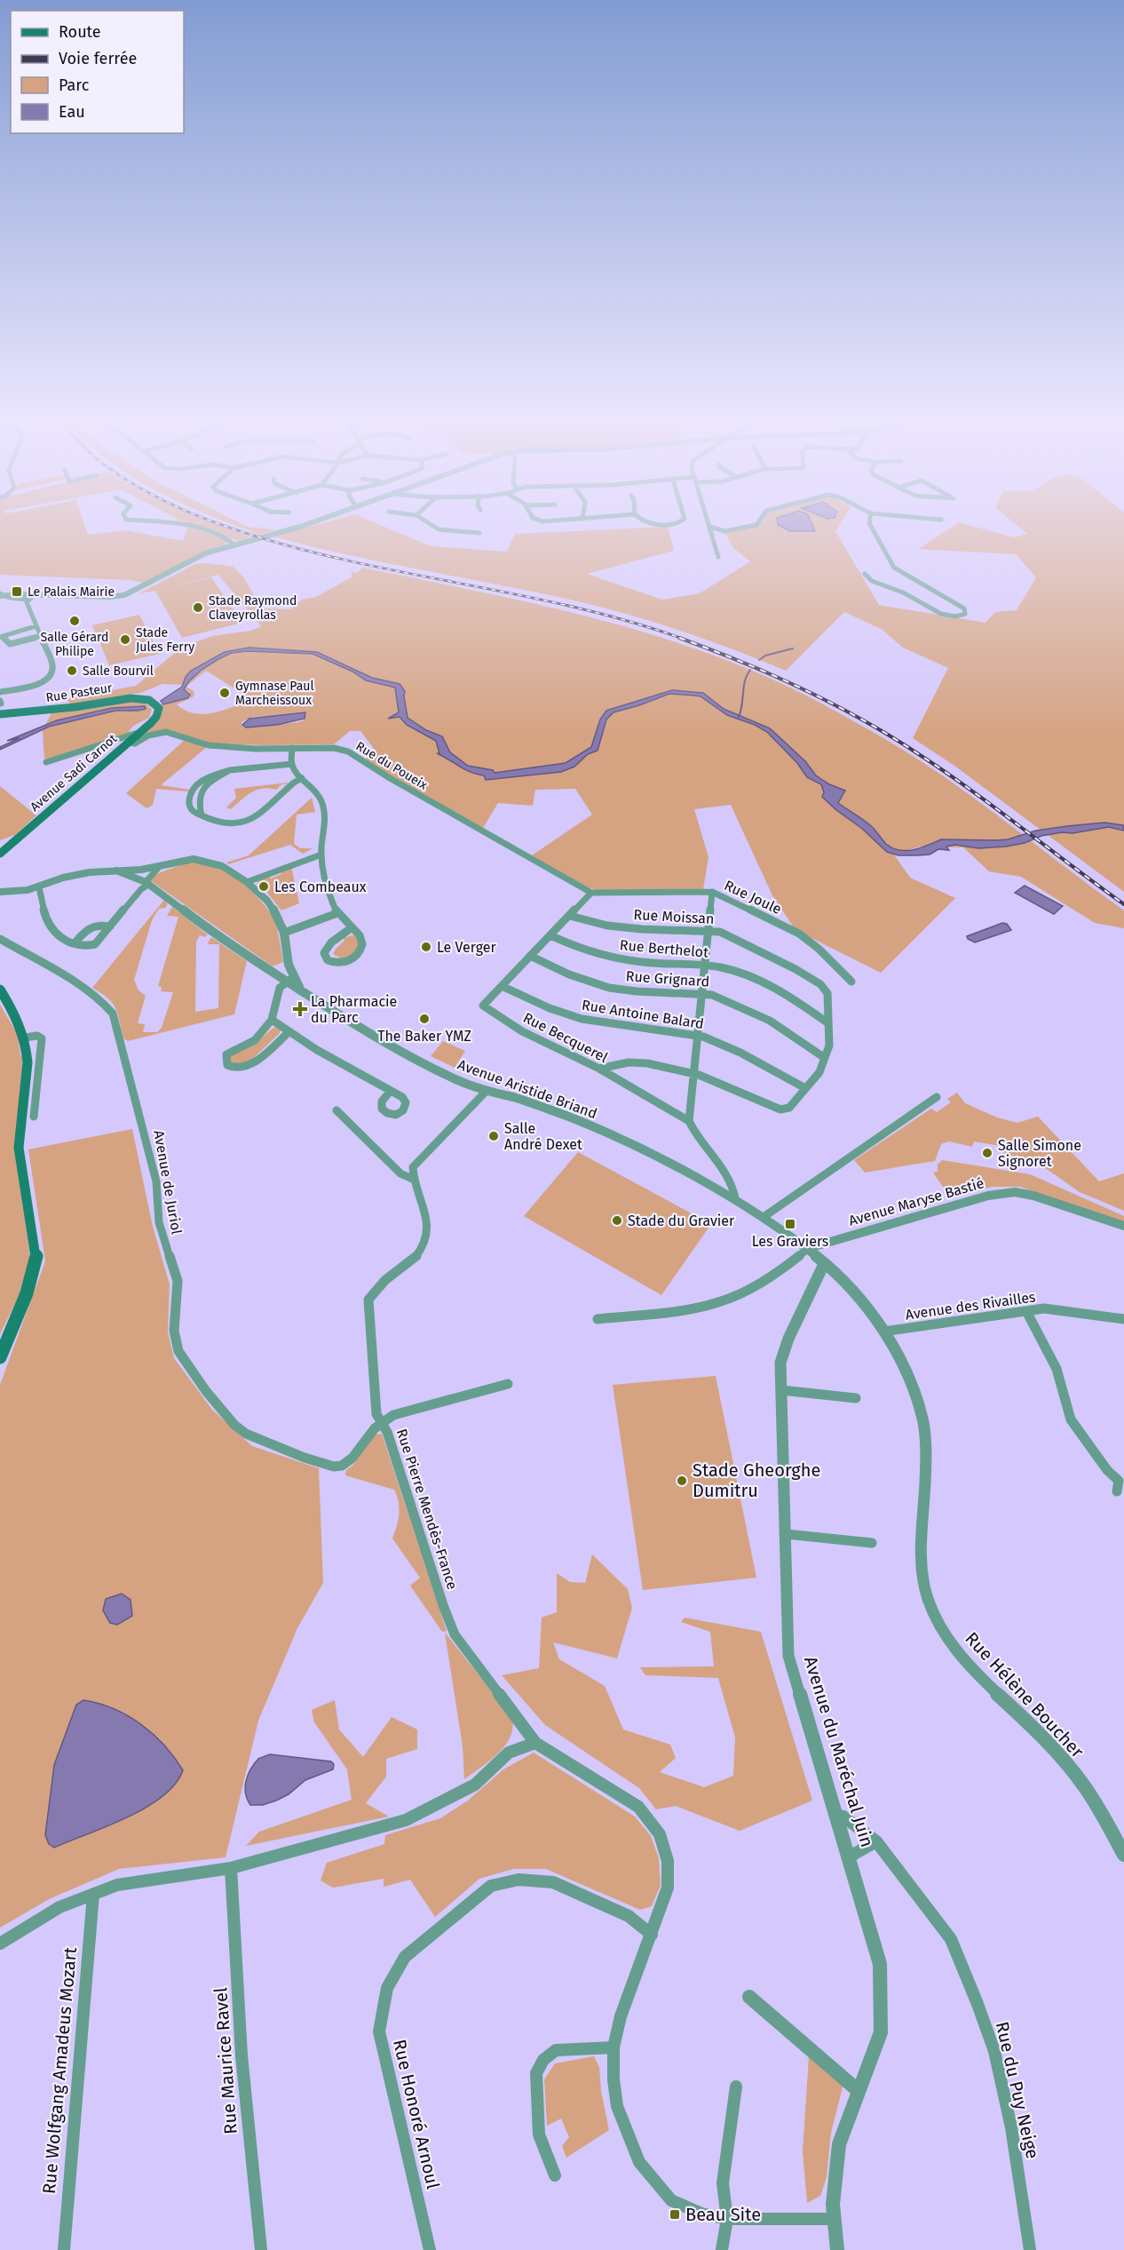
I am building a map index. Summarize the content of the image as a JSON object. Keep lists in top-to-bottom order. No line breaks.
{"streets":{"main road":["Rue Pasteur","Avenue Sadi Carnot"],"street":["Rue du Poueix","Rue Joule","Rue Moissan","Rue Berthelot","Rue Grignard","Rue Antoine Balard","Rue Becquerel","Avenue Aristide Briand","Avenue de Juriol","Avenue Maryse Bastié","Avenue des Rivailles","Rue Pierre Mendès-France","Rue Hélène Boucher","Avenue du Maréchal Juin","Rue Maurice Ravel","Rue Wolfgang Amadeus Mozart","Rue du Puy Neige","Rue Honoré Arnoul"]},"crossings":[["Rue Pasteur","Avenue Sadi Carnot"],["Rue du Poueix","Avenue Sadi Carnot"],["Rue du Poueix","Rue Joule"],["Rue du Poueix","Rue Becquerel"],["Rue Joule","Rue Becquerel"],["Rue Moissan","Rue Berthelot"],["Rue Moissan","Rue Grignard"],["Rue Moissan","Rue Becquerel"],["Rue Berthelot","Rue Becquerel"],["Rue Grignard","Rue Becquerel"],["Rue Antoine Balard","Rue Becquerel"],["Avenue Aristide Briand","Avenue Maryse Bastié"],["Avenue Aristide Briand","Rue Hélène Boucher"],["Avenue Aristide Briand","Avenue du Maréchal Juin"],["Avenue de Juriol","Rue Pierre Mendès-France"],["Avenue des Rivailles","Rue Hélène Boucher"],["Rue Hélène Boucher","Avenue du Maréchal Juin"],["Avenue du Maréchal Juin","Rue du Puy Neige"]],"places":{"transit":["Le Palais Mairie","Les Graviers","Beau Site"],"other":["Stade Raymond Claveyrollas","Salle Gérard Philipe","Stade Jules Ferry","Salle Bourvil","Gymnase Paul Marcheissoux","Les Combeaux","Le Verger","The Baker YMZ","Salle André Dexet","Salle Simone Signoret","Stade du Gravier","Stade Gheorghe Dumitru"],"health":["La Pharmacie du Parc"]},"legend":["Route","Voie ferrée","Parc","Eau"]}
